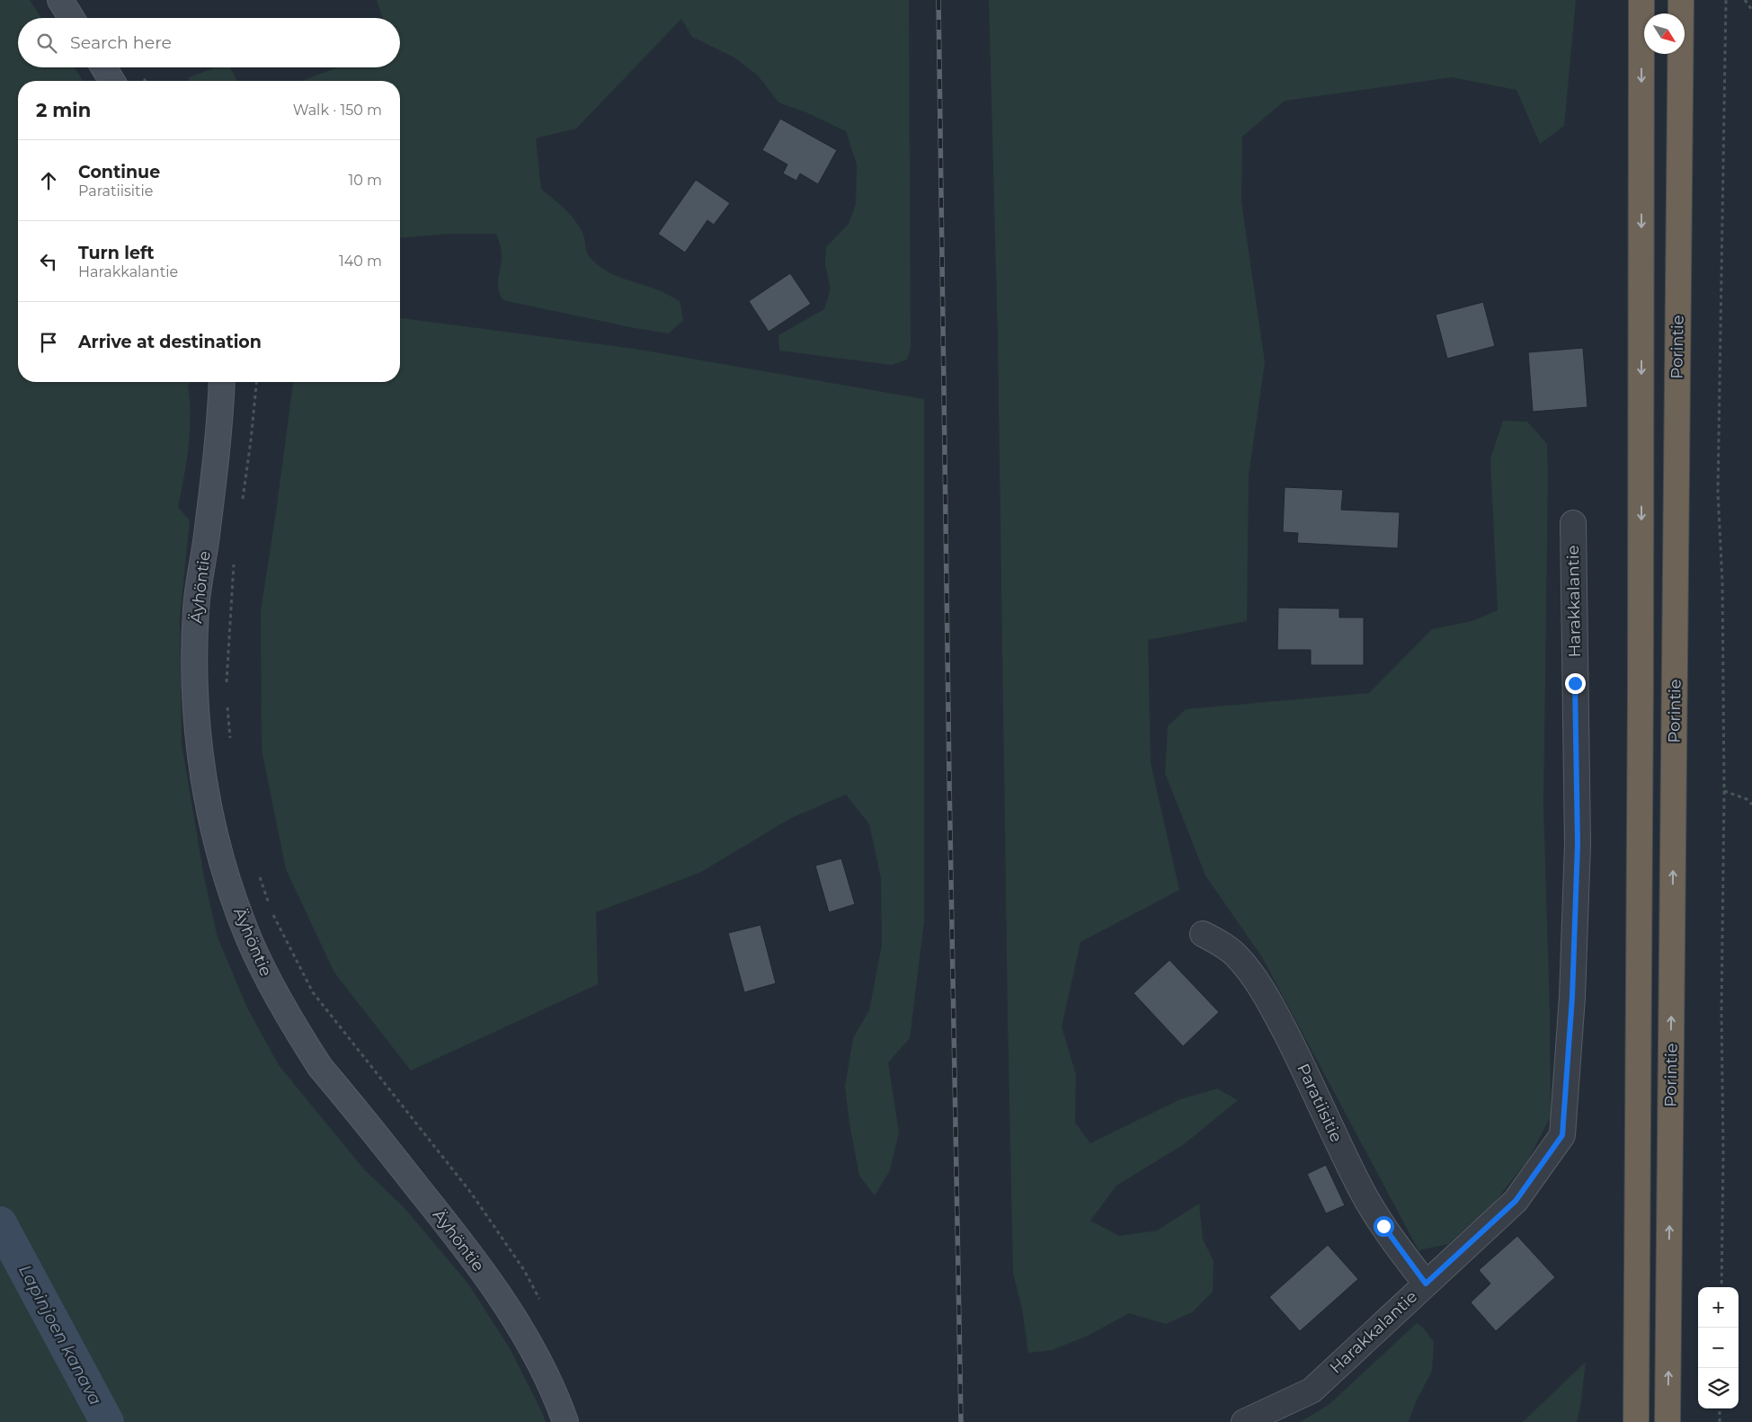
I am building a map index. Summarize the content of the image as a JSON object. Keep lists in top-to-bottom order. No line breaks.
{"streets":{"highway":["Porintie"],"main road":["Äyhöntie"],"street":["Harakkalantie","Paratiisitie"]},"crossings":[["Harakkalantie","Paratiisitie"]],"water":["Lapinjoen kanava"],"north":"bottom right","page":{"search":"Search here","heading":["2 min","Walk · 150 m"],"list":[["Continue","Paratiisitie","10 m"],["Turn left","Harakkalantie","140 m"],"Arrive at destination"],"map_buttons":["+","−"]}}
